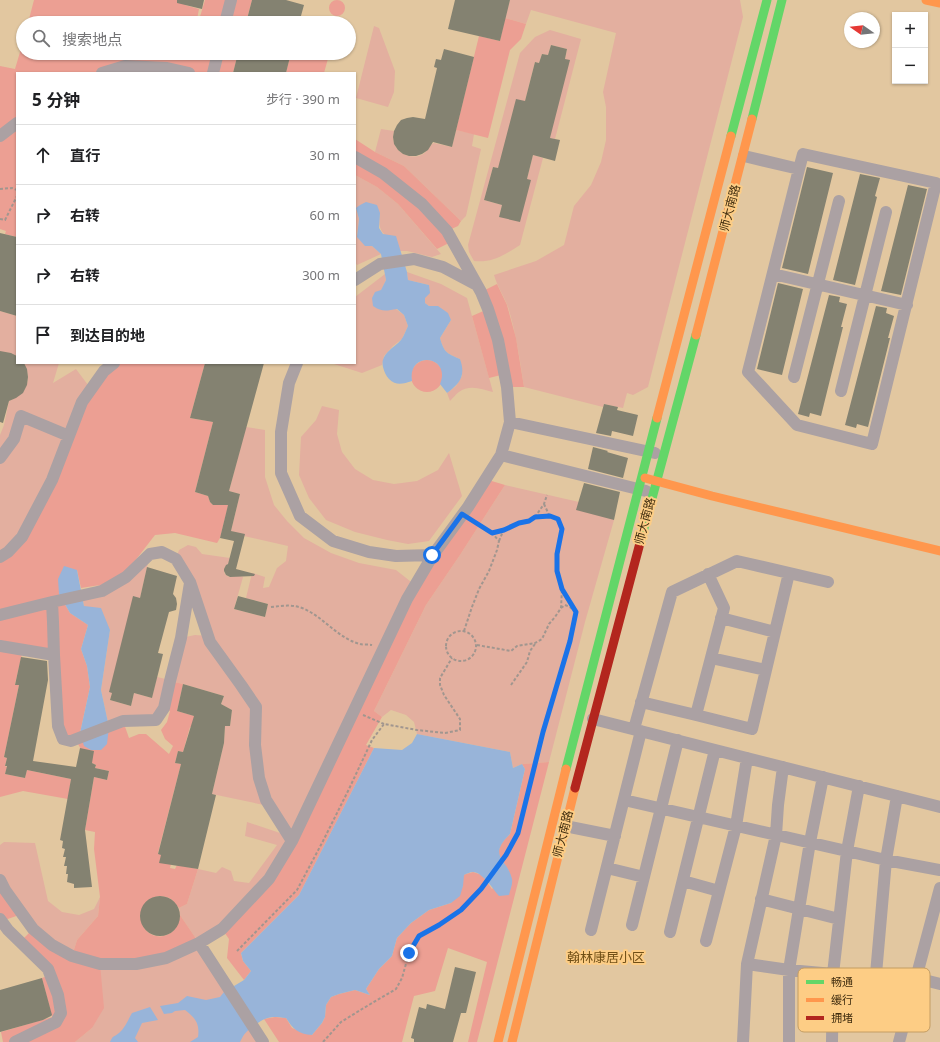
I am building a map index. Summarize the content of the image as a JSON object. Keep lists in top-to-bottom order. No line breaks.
{"streets":{"main road":["师大南路"]},"districts":["翰林康居小区"],"legend":["畅通","缓行","拥堵"],"north":"left","page":{"map_buttons":["+","−"],"search":"搜索地点","heading":["5 分钟","步行 · 390 m"],"list":[["直行","30 m"],["右转","60 m"],["右转","300 m"],"到达目的地"]}}
